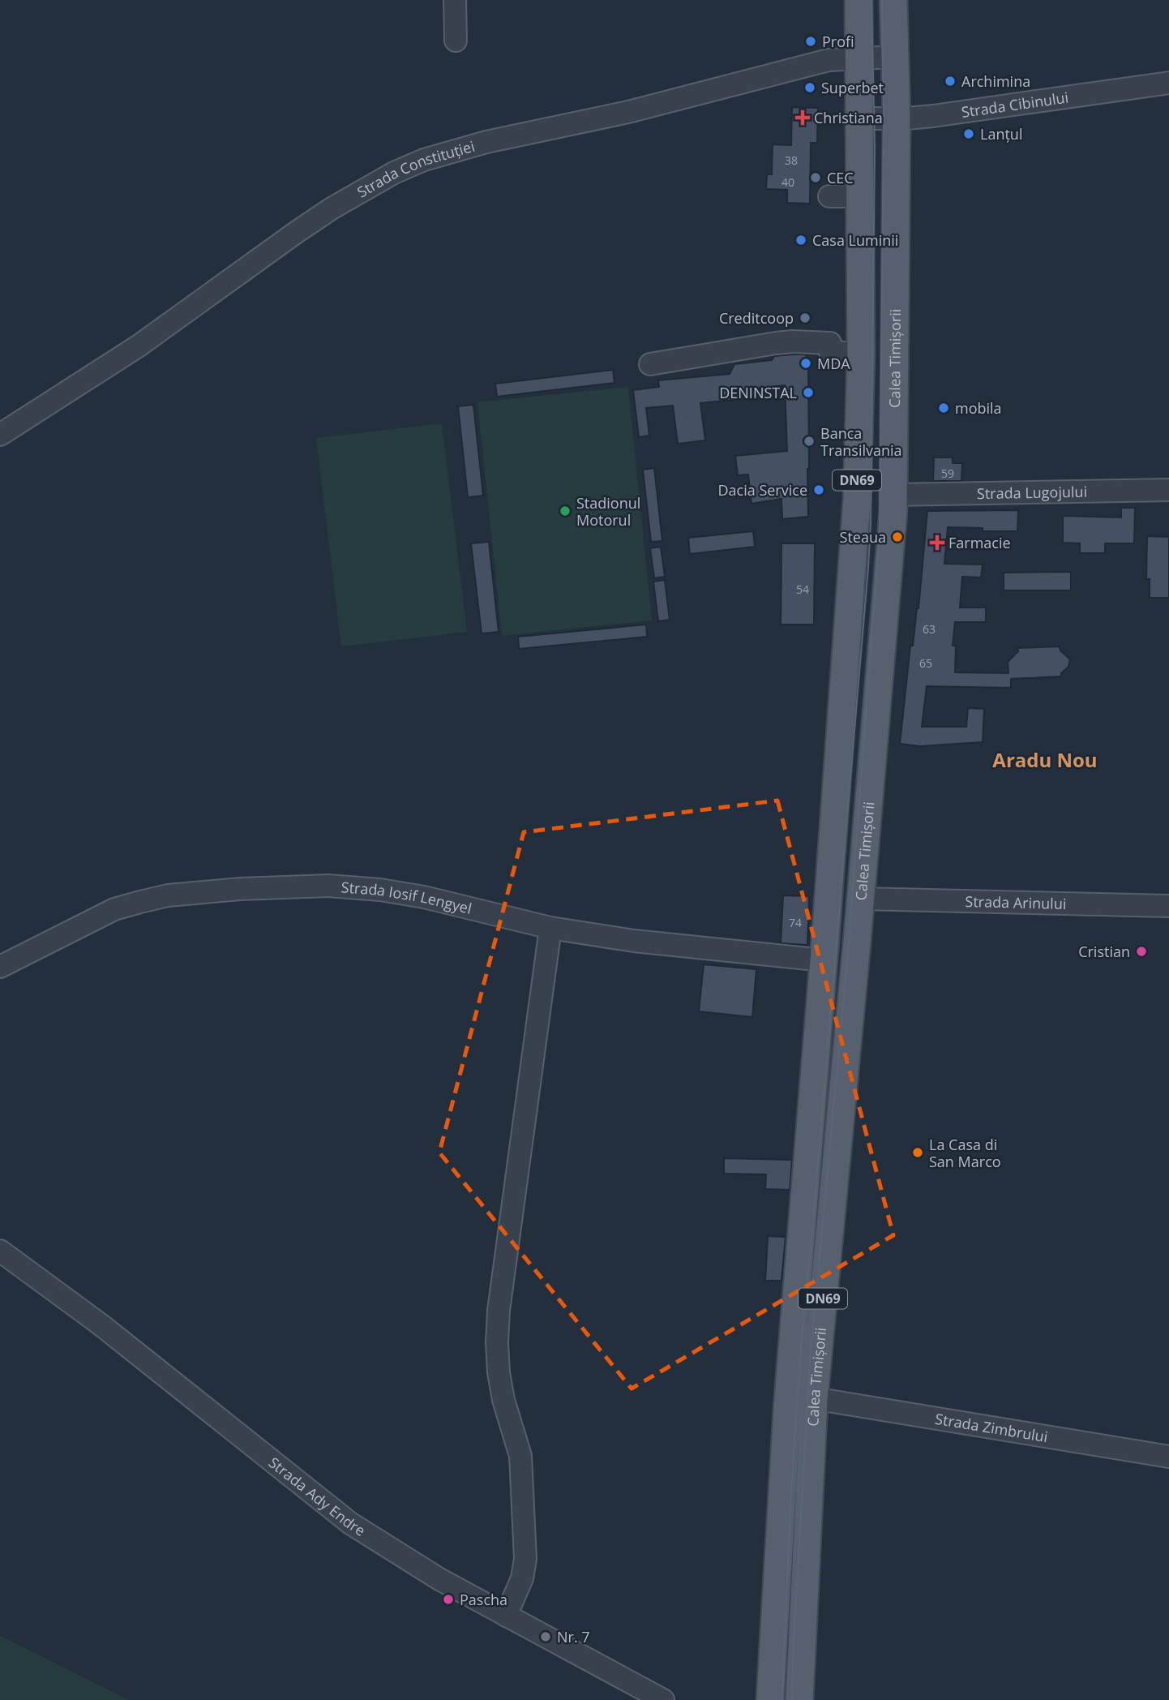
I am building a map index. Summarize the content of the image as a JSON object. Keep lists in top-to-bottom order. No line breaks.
{"streets":{"main road":["Calea Timișorii","DN69"],"street":["Strada Cibinului","Strada Constituției","Strada Lugojului","Strada Iosif Lengyel","Strada Arinului","Strada Zimbrului","Strada Ady Endre"]},"crossings":[["Strada Cibinului","Calea Timișorii"],["Strada Constituției","Calea Timișorii"],["Calea Timișorii","Strada Lugojului"],["Calea Timișorii","Strada Iosif Lengyel"],["Calea Timișorii","Strada Arinului"],["Calea Timișorii","Strada Zimbrului"]],"districts":["Aradu Nou"],"places":{"other":["Profi","Archimina","Superbet","Lanțul","CEC","Casa Luminii","Creditcoop","MDA","DENINSTAL","mobila","Banca Transilvania","Dacia Service","Stadionul Motorul","Steaua","Cristian","La Casa di San Marco","Pascha","Nr. 7"],"health":["Christiana","Farmacie"]},"house_numbers":["38","40","59","54","63","65","74"]}
